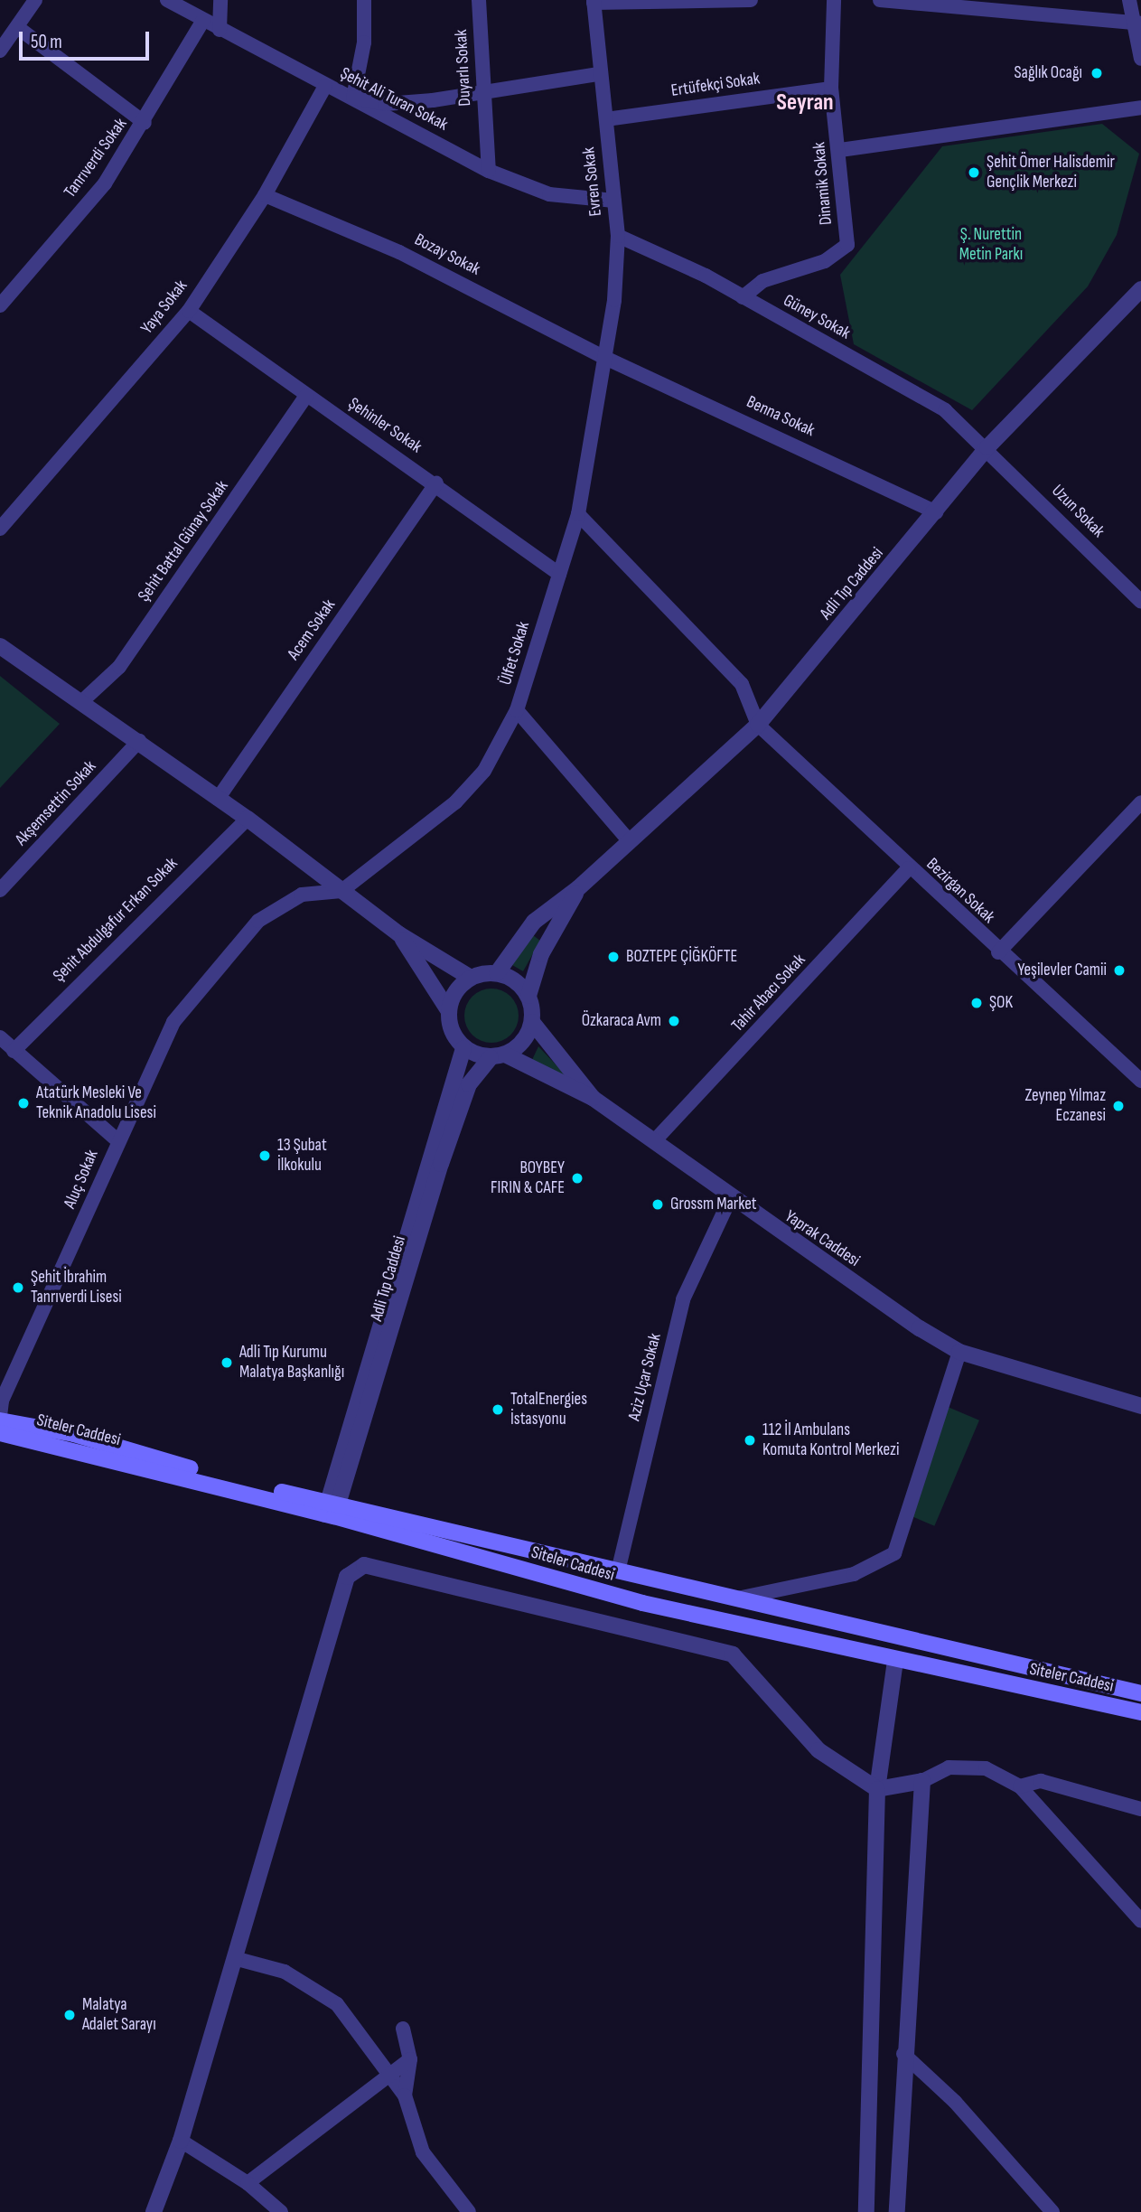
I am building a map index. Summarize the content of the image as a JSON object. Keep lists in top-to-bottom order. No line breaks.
{"streets":{"main road":["Siteler Caddesi"],"street":["Duyarlı Sokak","Ertüfekçi Sokak","Şehit Ali Turan Sokak","Tanrıverdi Sokak","Evren Sokak","Dinamik Sokak","Bozay Sokak","Yaya Sokak","Güney Sokak","Benna Sokak","Şehinler Sokak","Uzun Sokak","Şehit Battal Günay Sokak","Adli Tıp Caddesi","Acem Sokak","Ülfet Sokak","Akşemsettin Sokak","Bezirgan Sokak","Şehit Abdulgafur Erkan Sokak","Tahir Abacı Sokak","Aluç Sokak","Yaprak Caddesi","Aziz Uçar Sokak"]},"crossings":[["Duyarlı Sokak","Şehit Ali Turan Sokak"],["Ertüfekçi Sokak","Evren Sokak"],["Ertüfekçi Sokak","Dinamik Sokak"],["Şehit Ali Turan Sokak","Tanrıverdi Sokak"],["Şehit Ali Turan Sokak","Evren Sokak"],["Şehit Ali Turan Sokak","Yaya Sokak"],["Evren Sokak","Bozay Sokak"],["Evren Sokak","Güney Sokak"],["Evren Sokak","Benna Sokak"],["Evren Sokak","Ülfet Sokak"],["Dinamik Sokak","Güney Sokak"],["Bozay Sokak","Yaya Sokak"],["Bozay Sokak","Benna Sokak"],["Bozay Sokak","Ülfet Sokak"],["Yaya Sokak","Şehinler Sokak"],["Güney Sokak","Uzun Sokak"],["Güney Sokak","Adli Tıp Caddesi"],["Benna Sokak","Adli Tıp Caddesi"],["Benna Sokak","Ülfet Sokak"],["Şehinler Sokak","Şehit Battal Günay Sokak"],["Şehinler Sokak","Acem Sokak"],["Şehinler Sokak","Ülfet Sokak"],["Uzun Sokak","Adli Tıp Caddesi"],["Adli Tıp Caddesi","Bezirgan Sokak"],["Adli Tıp Caddesi","Yaprak Caddesi"],["Adli Tıp Caddesi","Siteler Caddesi"],["Ülfet Sokak","Aluç Sokak"],["Bezirgan Sokak","Tahir Abacı Sokak"],["Tahir Abacı Sokak","Yaprak Caddesi"],["Aluç Sokak","Siteler Caddesi"],["Yaprak Caddesi","Aziz Uçar Sokak"],["Aziz Uçar Sokak","Siteler Caddesi"]],"districts":["Seyran"],"parks":["Ş. Nurettin Metin Parkı"],"places":["Sağlık Ocağı","Şehit Ömer Halisdemir Gençlik Merkezi","BOZTEPE ÇİĞKÖFTE","Yeşilevler Camii","ŞOK","Özkaraca Avm","Atatürk Mesleki Ve Teknik Anadolu Lisesi","Zeynep Yılmaz Eczanesi","13 Şubat İlkokulu","BOYBEY FIRIN & CAFE","Grossm Market","Şehit İbrahim Tanrıverdi Lisesi","Adli Tıp Kurumu Malatya Başkanlığı","TotalEnergies İstasyonu","112 İl Ambulans Komuta Kontrol Merkezi","Malatya Adalet Sarayı"],"scale_bar":"50 m"}
